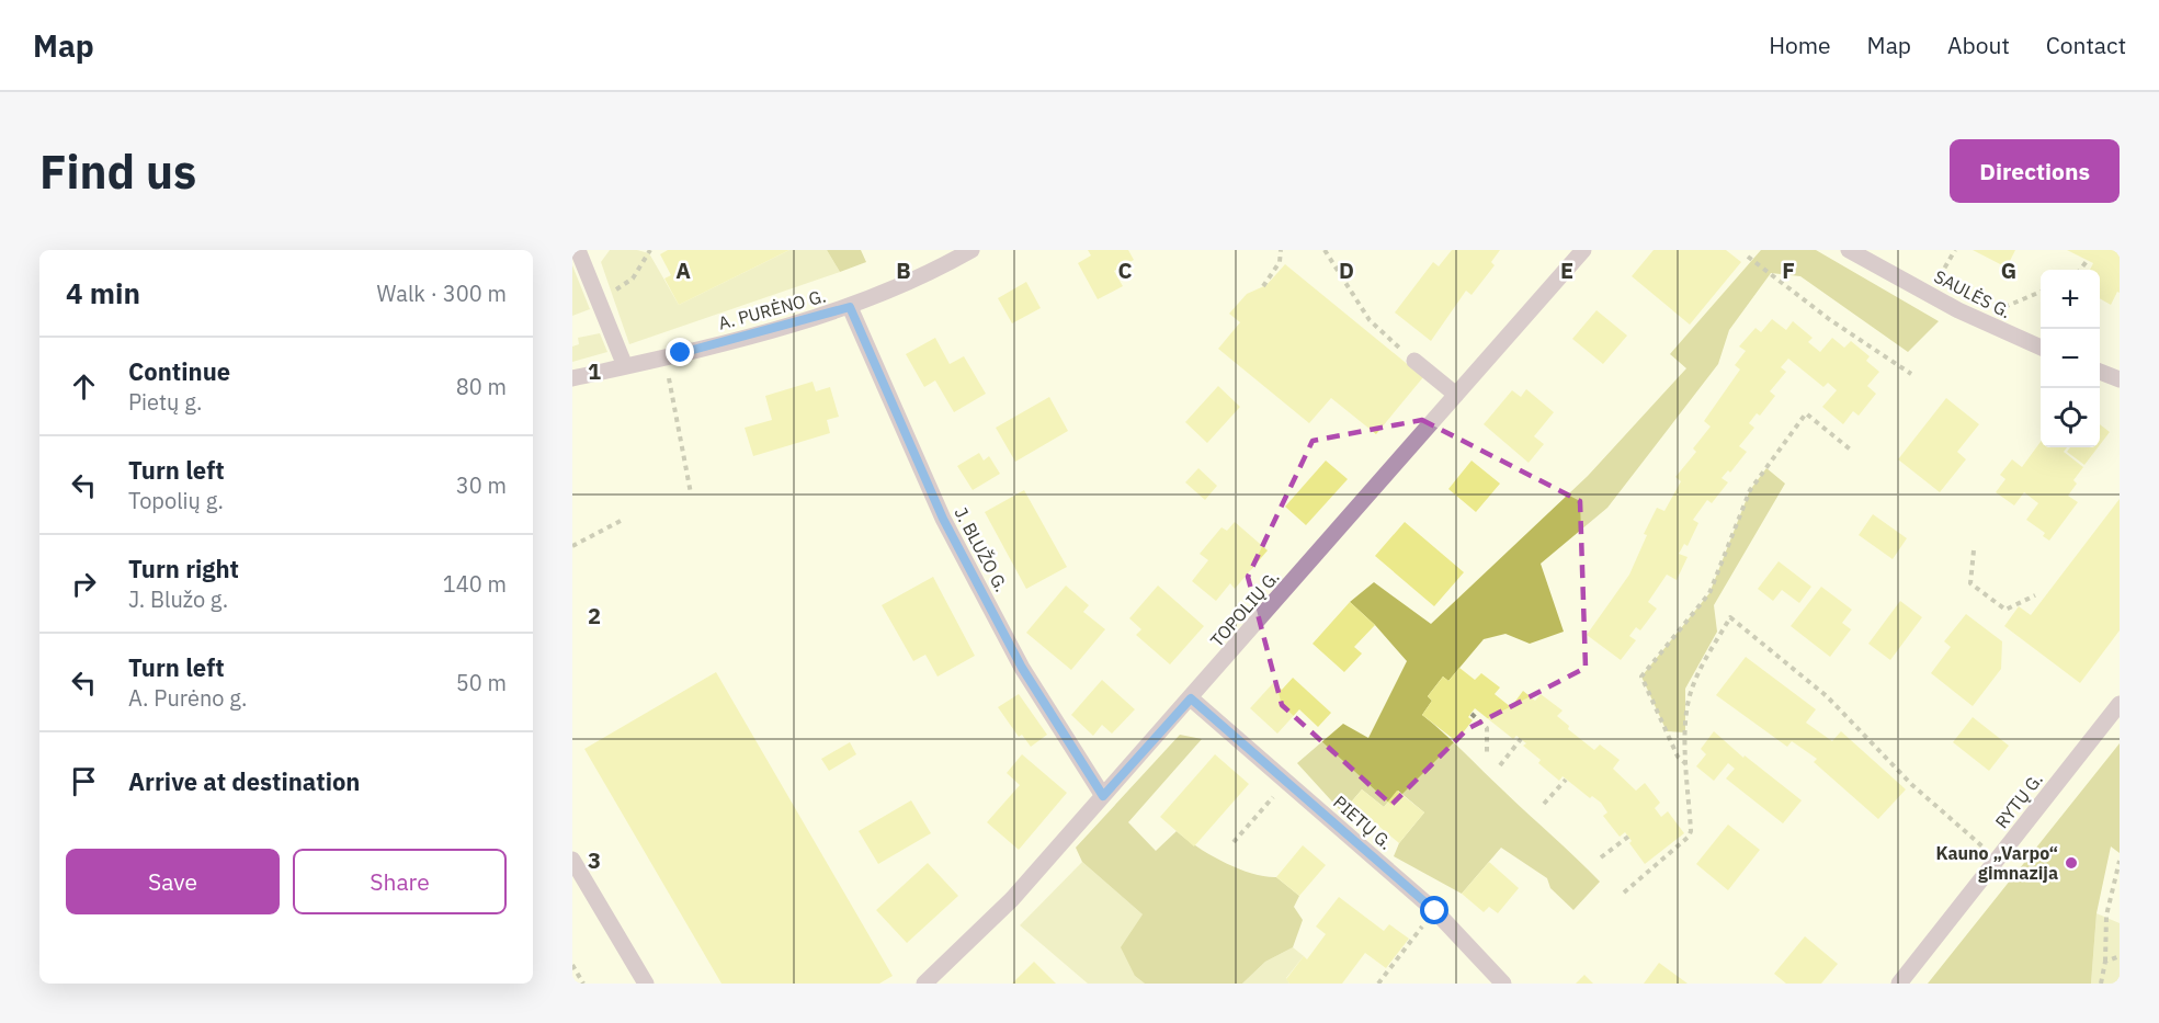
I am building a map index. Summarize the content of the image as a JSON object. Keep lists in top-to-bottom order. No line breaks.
{"streets":{"street":["SAULĖS G.","A. PURĖNO G.","J. BLUŽO G.","TOPOLIŲ G.","RYTŲ G.","PIETŲ G."]},"crossings":[["A. PURĖNO G.","J. BLUŽO G."],["J. BLUŽO G.","TOPOLIŲ G."],["TOPOLIŲ G.","PIETŲ G."]],"places":["Kauno „Varpo“ gimnazija"],"page":{"header":"Map","nav":["Home","Map","About","Contact"],"buttons":["Directions",["Save","Share"]],"title":"Find us","heading":["4 min","Walk · 300 m"],"map_buttons":["+","−"],"list":[["Continue","Pietų g.","80 m"],["Turn left","Topolių g.","30 m"],["Turn right","J. Blužo g.","140 m"],["Turn left","A. Purėno g.","50 m"],"Arrive at destination"]},"grid":{"columns":["A","B","C","D","E","F","G"],"rows":["1","2","3"]}}
